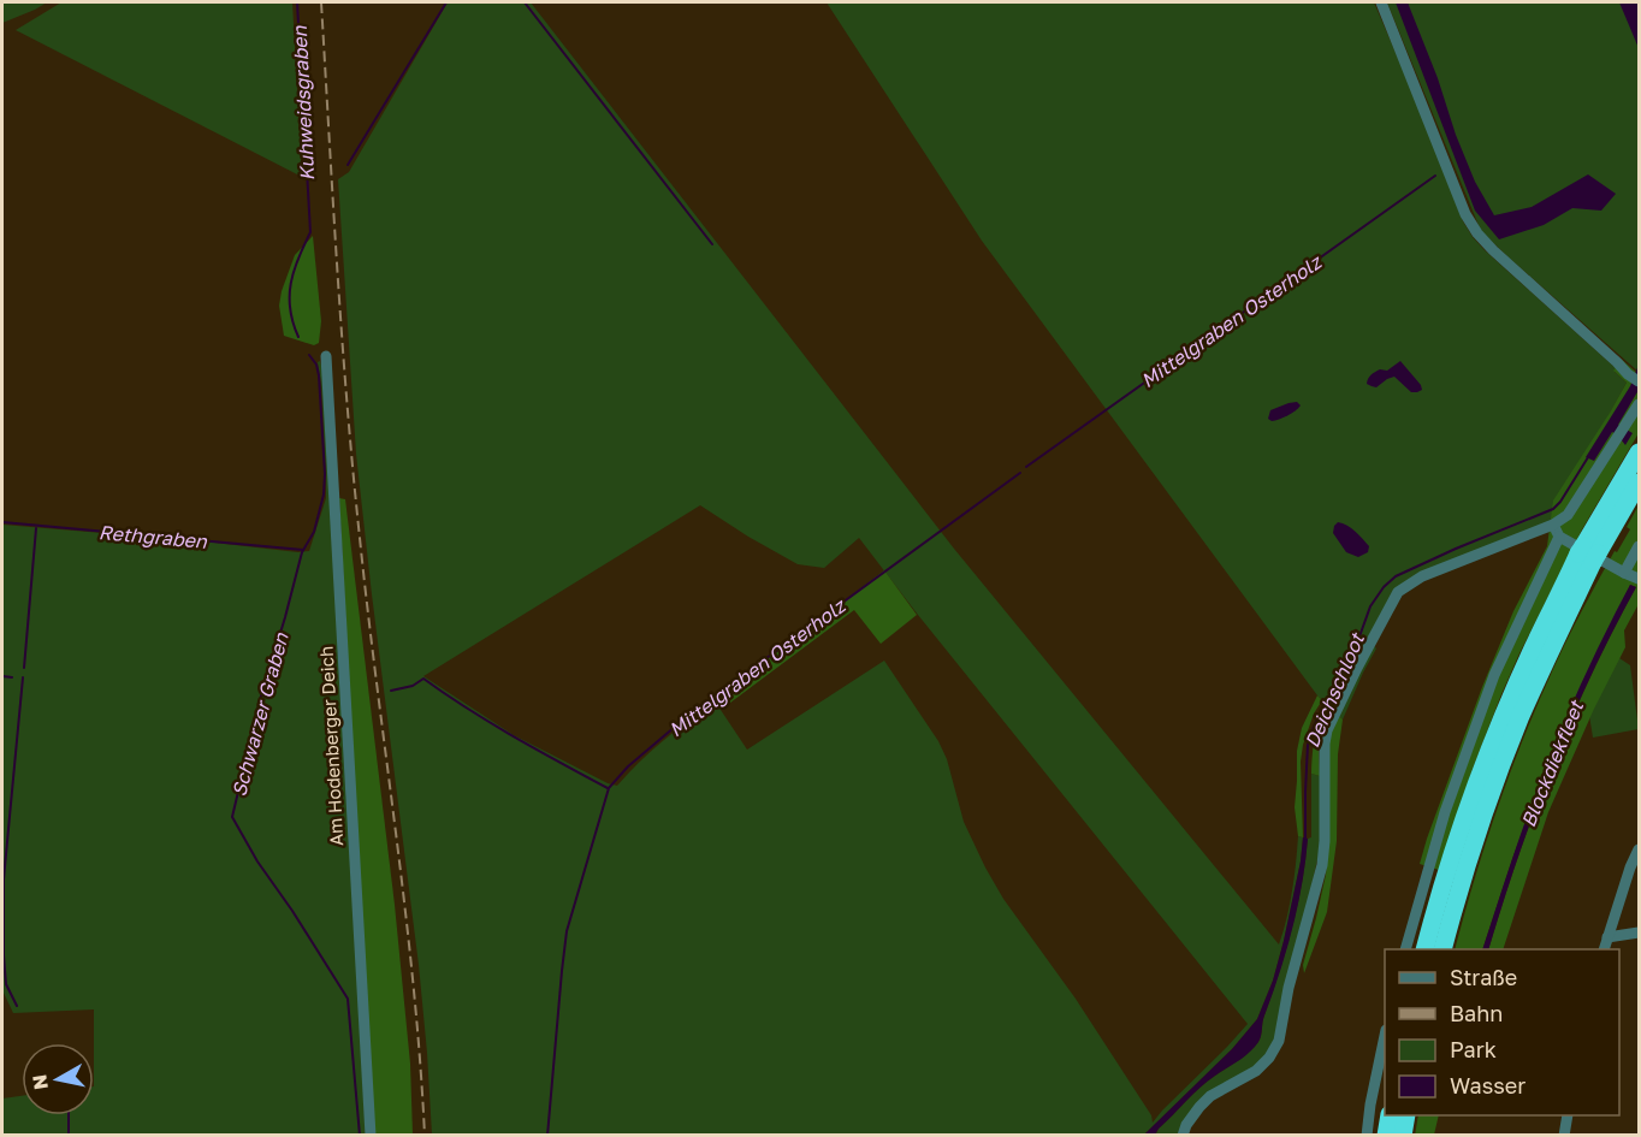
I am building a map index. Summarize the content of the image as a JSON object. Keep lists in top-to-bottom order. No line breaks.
{"streets":{"street":["Am Hodenberger Deich"]},"water":["Kuhweidsgraben","Mittelgraben Osterholz","Rethgraben","Deichschloot","Schwarzer Graben","Blockdiekfleet"],"legend":["Straße","Bahn","Park","Wasser"],"north":"left"}
